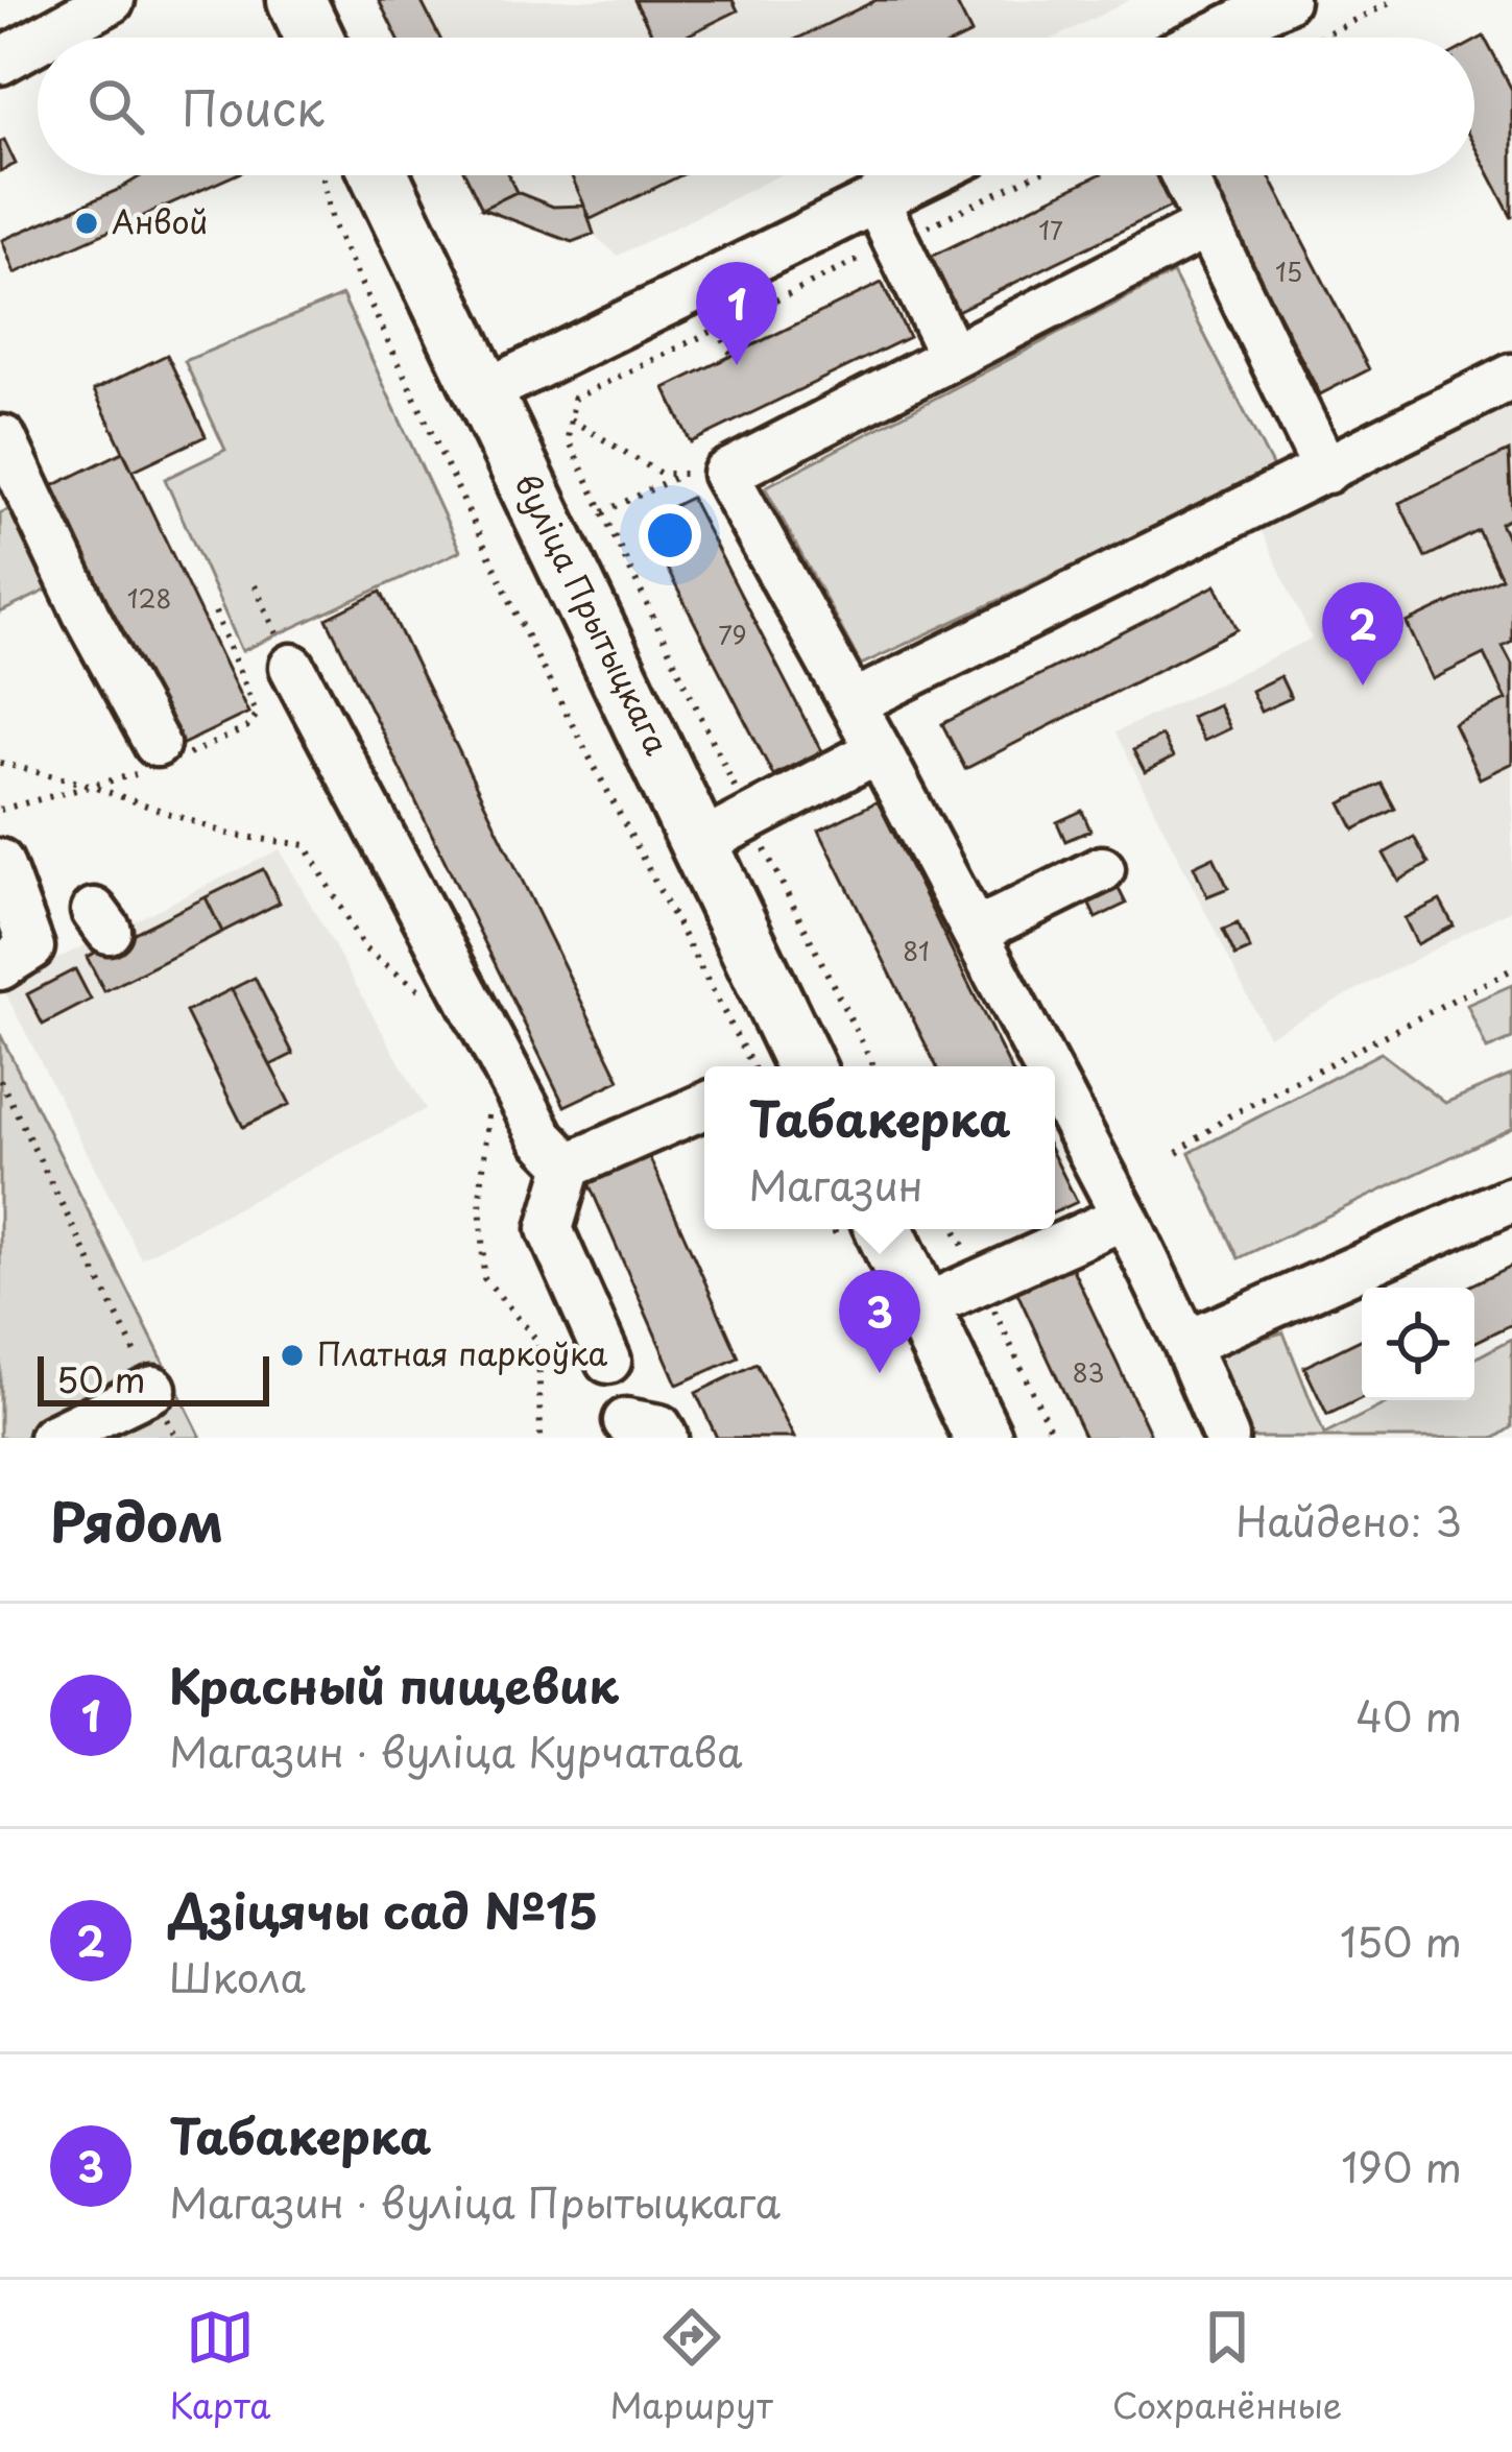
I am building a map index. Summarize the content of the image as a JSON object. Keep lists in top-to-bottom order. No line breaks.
{"streets":{"main road":["вуліца Прытыцкага"]},"places":["Анвой","Платная паркоўка"],"house_numbers":["17","15","128","79","81","83"],"scale_bar":"50 m","page":{"search":"Поиск","pins":["1","2","3"],"popup":["Табакерка","Магазин"],"scale":"50 m","heading":["Рядом","Найдено: 3"],"list":[{"mark":"1","name":"Красный пищевик","note":"Магазин · вуліца Курчатава","value":"40 m"},{"mark":"2","name":"Дзіцячы сад №15","note":"Школа","value":"150 m"},{"mark":"3","name":"Табакерка","note":"Магазин · вуліца Прытыцкага","value":"190 m"}],"nav":["Карта","Маршрут","Сохранённые"]}}
